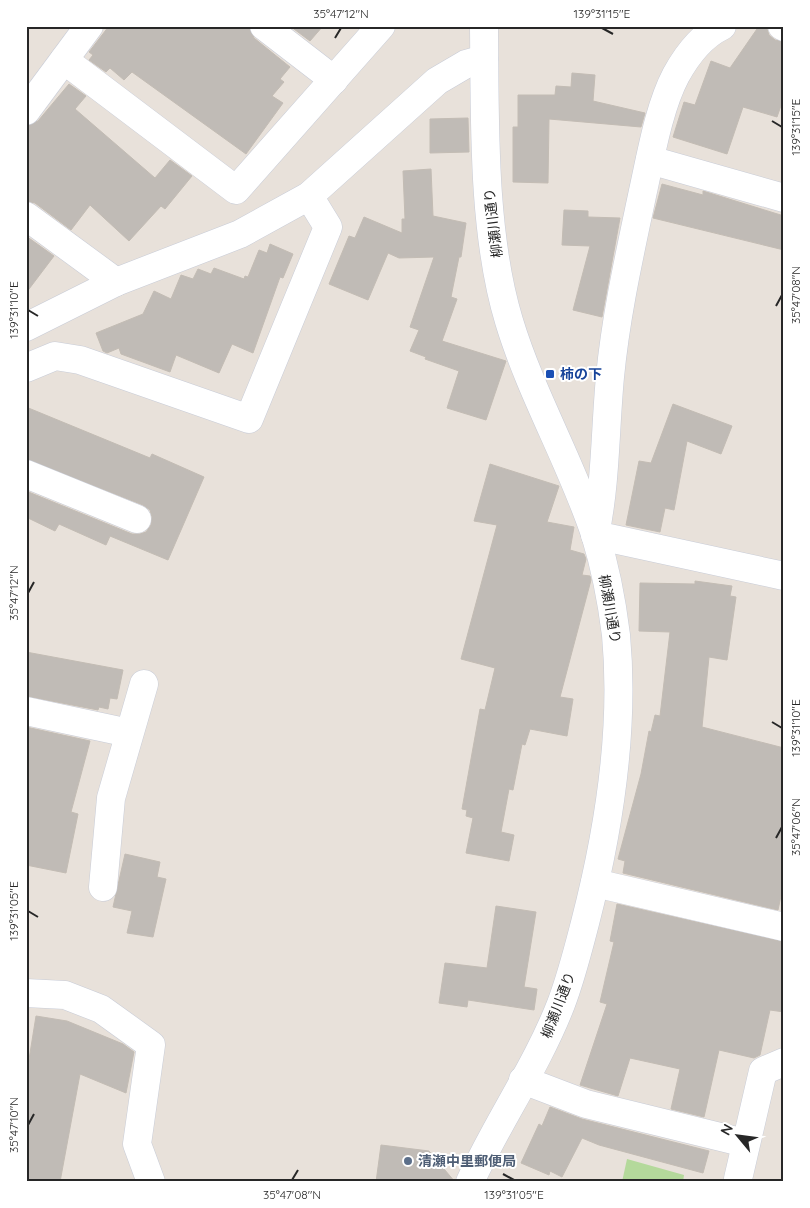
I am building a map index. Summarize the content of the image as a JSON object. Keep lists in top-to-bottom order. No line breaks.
{"streets":{"street":["柳瀬川通り"]},"places":{"transit":["柿の下"],"other":["清瀬中里郵便局"]},"north":"top left","coordinates":["35°47'12\"N","139°31'15\"E","35°47'08\"N","139°31'10\"E","35°47'06\"N","139°31'05\"E","35°47'10\"N"]}
